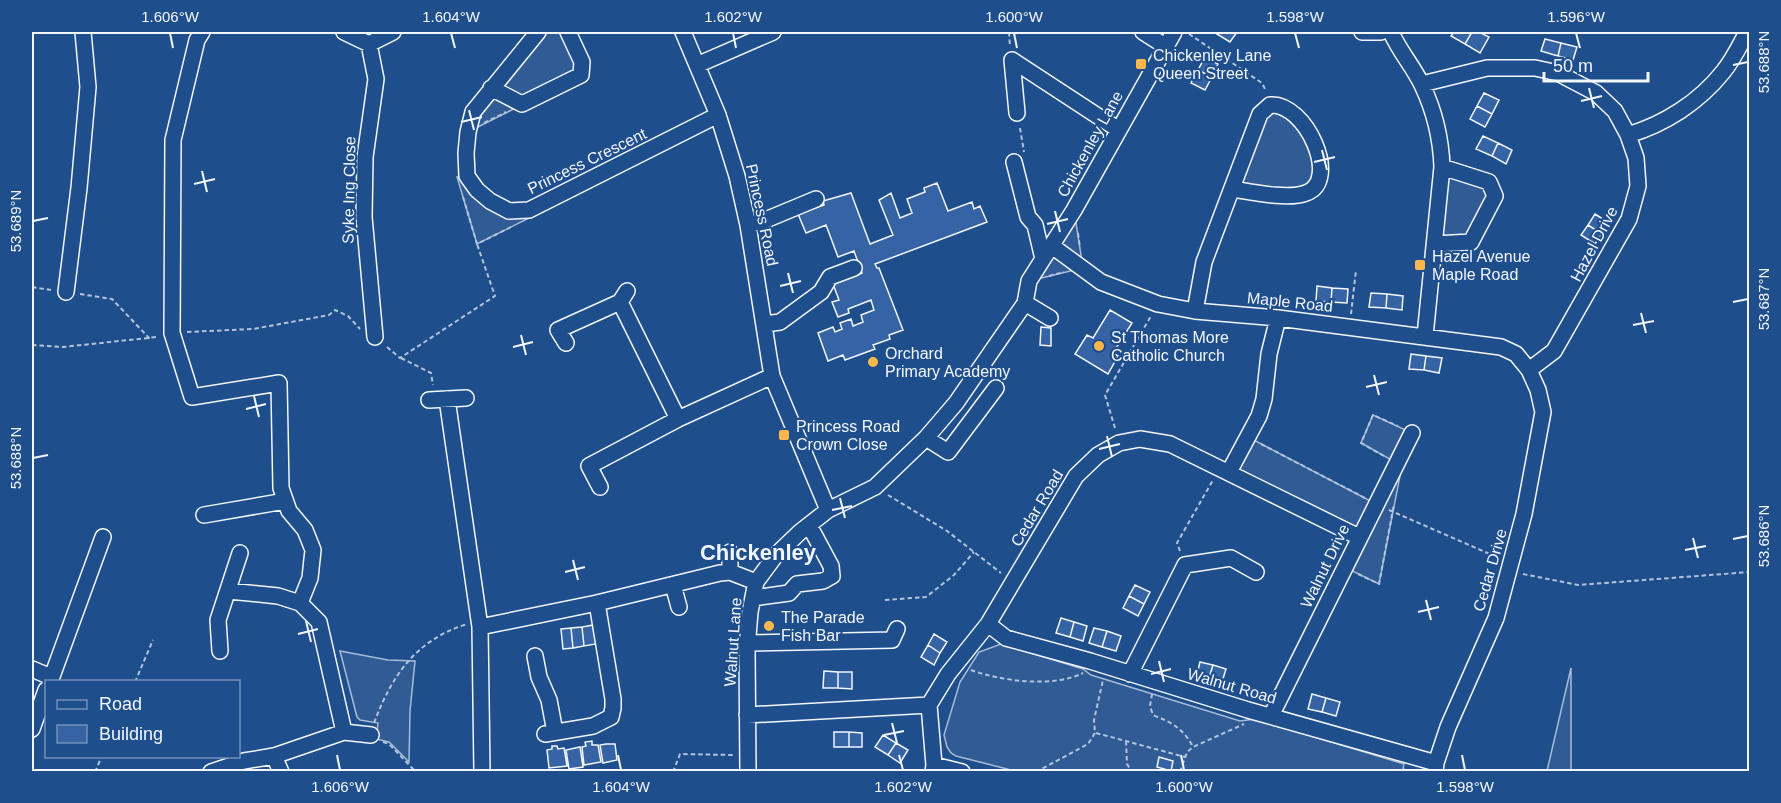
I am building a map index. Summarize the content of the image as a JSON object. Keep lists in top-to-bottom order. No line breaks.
{"streets":{"street":["Chickenley Lane","Princess Crescent","Syke Ing Close","Princess Road","Hazel Drive","Maple Road","Cedar Road","Walnut Drive","Cedar Drive","Walnut Lane","Walnut Road"]},"crossings":[["Chickenley Lane","Princess Road"],["Chickenley Lane","Maple Road"],["Chickenley Lane","Walnut Lane"],["Princess Crescent","Princess Road"],["Princess Road","Walnut Lane"],["Hazel Drive","Maple Road"],["Hazel Drive","Cedar Drive"],["Maple Road","Cedar Drive"],["Cedar Road","Walnut Drive"],["Cedar Road","Walnut Road"],["Walnut Drive","Walnut Road"],["Cedar Drive","Walnut Road"]],"districts":["Chickenley"],"places":{"transit":["Chickenley Lane Queen Street","Hazel Avenue Maple Road","Princess Road Crown Close"],"other":["St Thomas More Catholic Church","Orchard Primary Academy","The Parade Fish Bar"]},"legend":["Road","Building"],"scale_bar":"50 m","coordinates":["1.606°W","1.604°W","1.602°W","1.600°W","1.598°W","1.596°W","53.688°N","53.689°N","53.687°N","53.686°N"]}
